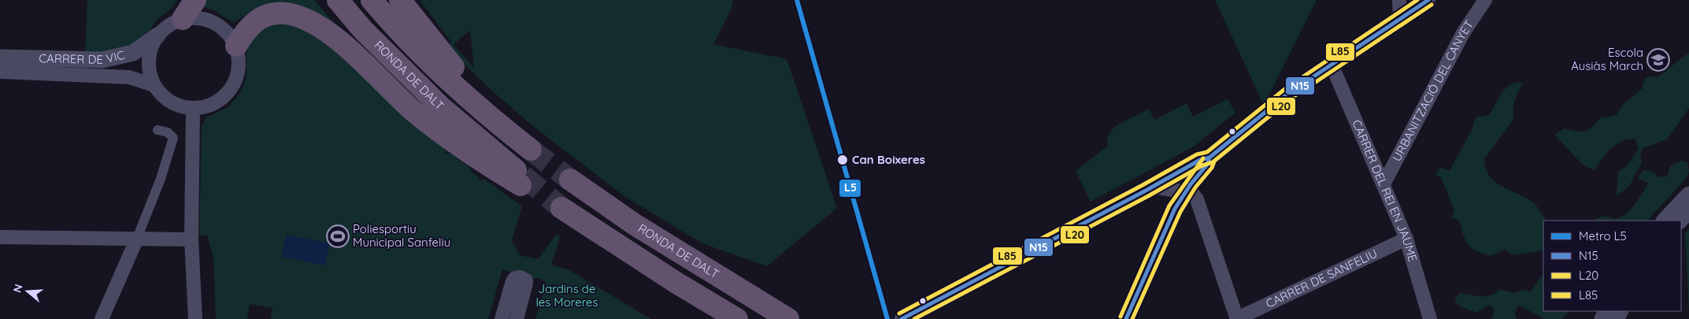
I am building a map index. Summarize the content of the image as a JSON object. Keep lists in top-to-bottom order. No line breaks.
{"streets":{"highway":["RONDA DE DALT"],"street":["CARRER DE VIC","URBANITZACIÓ DEL CANYET","CARRER DEL REI EN JAUME","CARRER DE SANFELIU"]},"crossings":[["CARRER DE VIC","RONDA DE DALT"],["URBANITZACIÓ DEL CANYET","CARRER DEL REI EN JAUME"],["CARRER DEL REI EN JAUME","CARRER DE SANFELIU"]],"parks":["Jardins de les Moreres"],"places":{"school or university":["Escola Ausiàs March"],"other":["Can Boixeres"],"sports":["Poliesportiu Municipal Sanfeliu"]},"lines":["metro line L5","transit line N15","transit line L85","transit line L20"],"legend":["Metro L5","N15","L20","L85"],"north":"left"}
